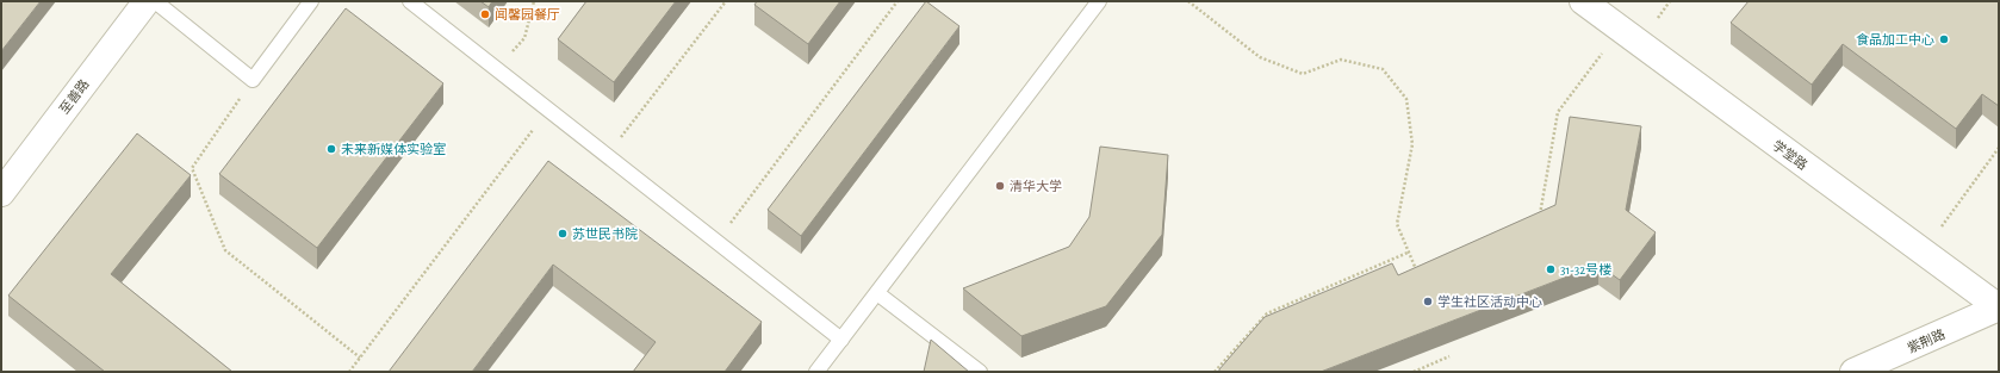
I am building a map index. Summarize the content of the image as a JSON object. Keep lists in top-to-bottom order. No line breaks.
{"streets":{"street":["至善路","学堂路","紫荆路"]},"crossings":[["学堂路","紫荆路"]],"places":["闻馨园餐厅","食品加工中心","未来新媒体实验室","清华大学","苏世民书院","31-32号楼","学生社区活动中心"]}
